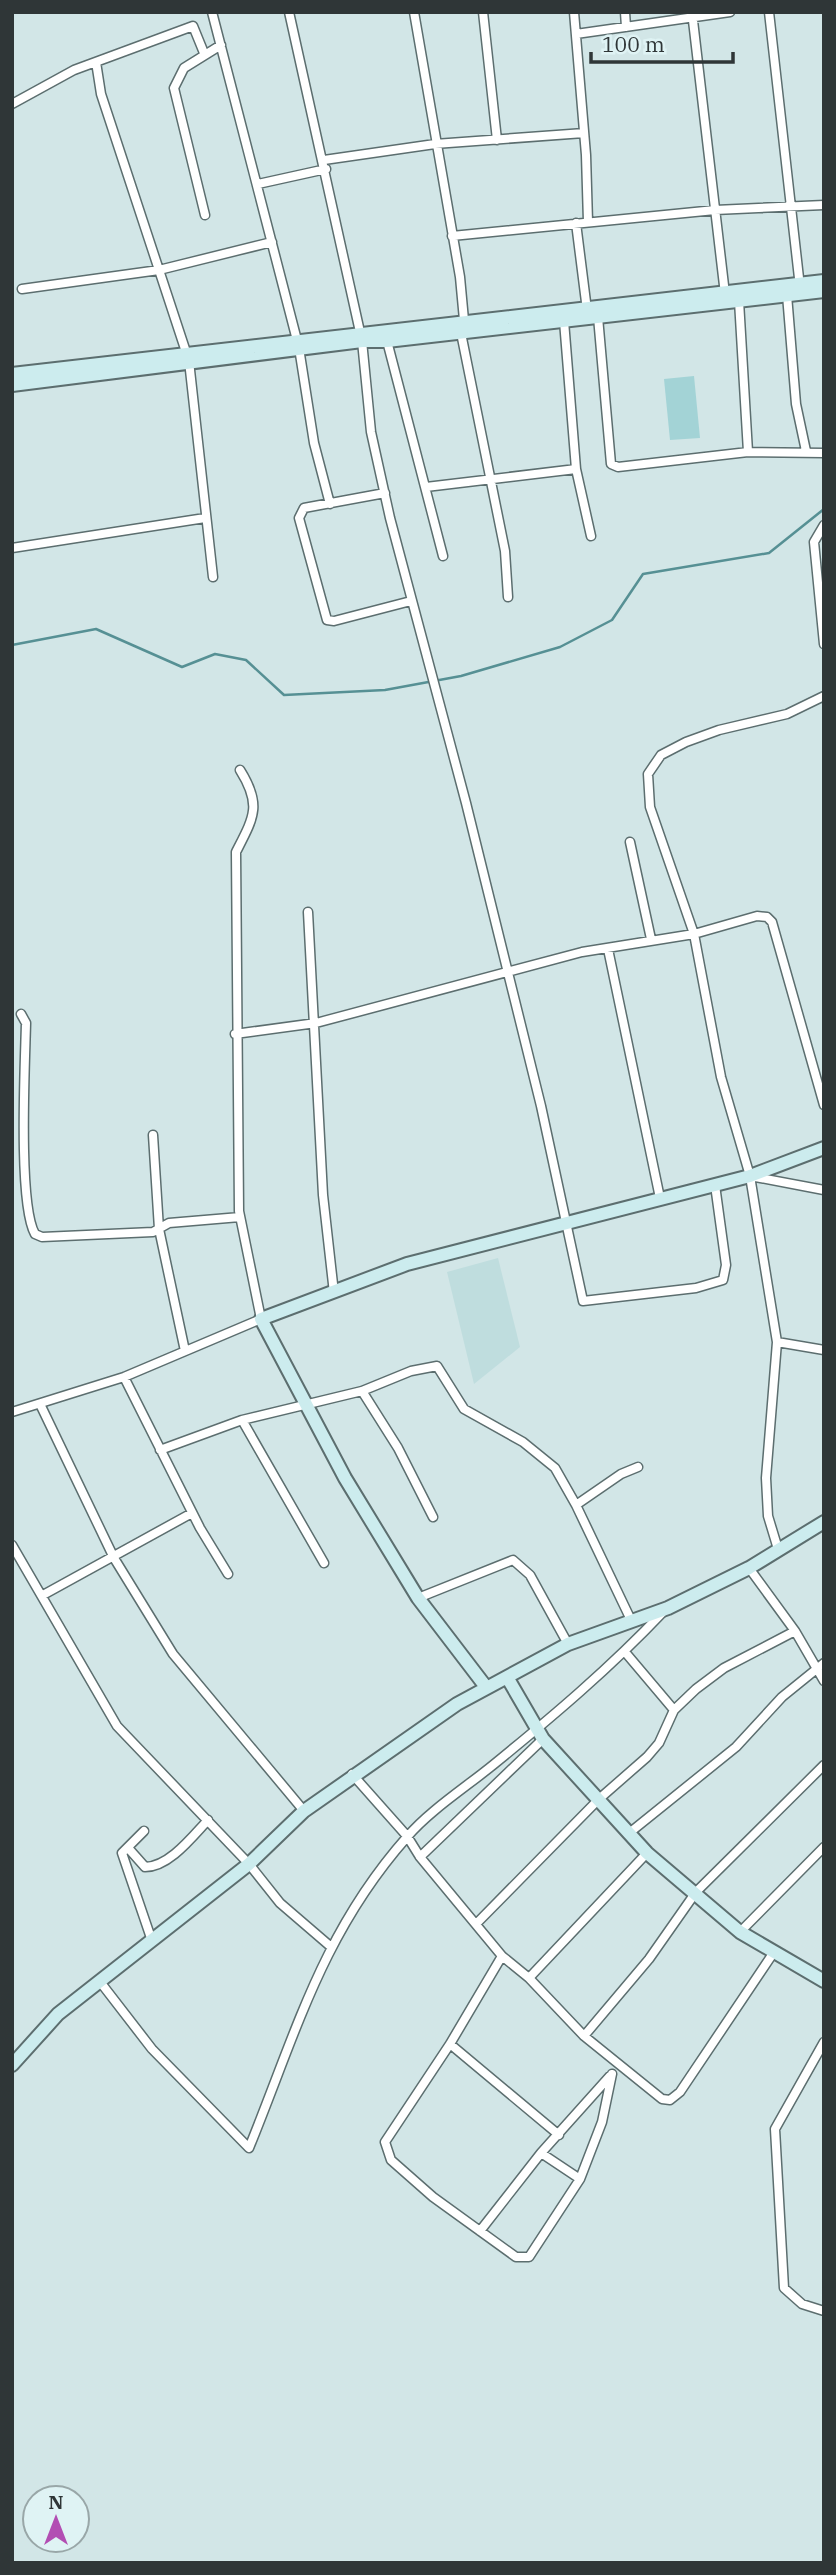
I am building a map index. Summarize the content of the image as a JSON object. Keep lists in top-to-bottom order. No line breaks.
{"scale_bar":"100 m","north":"top"}
